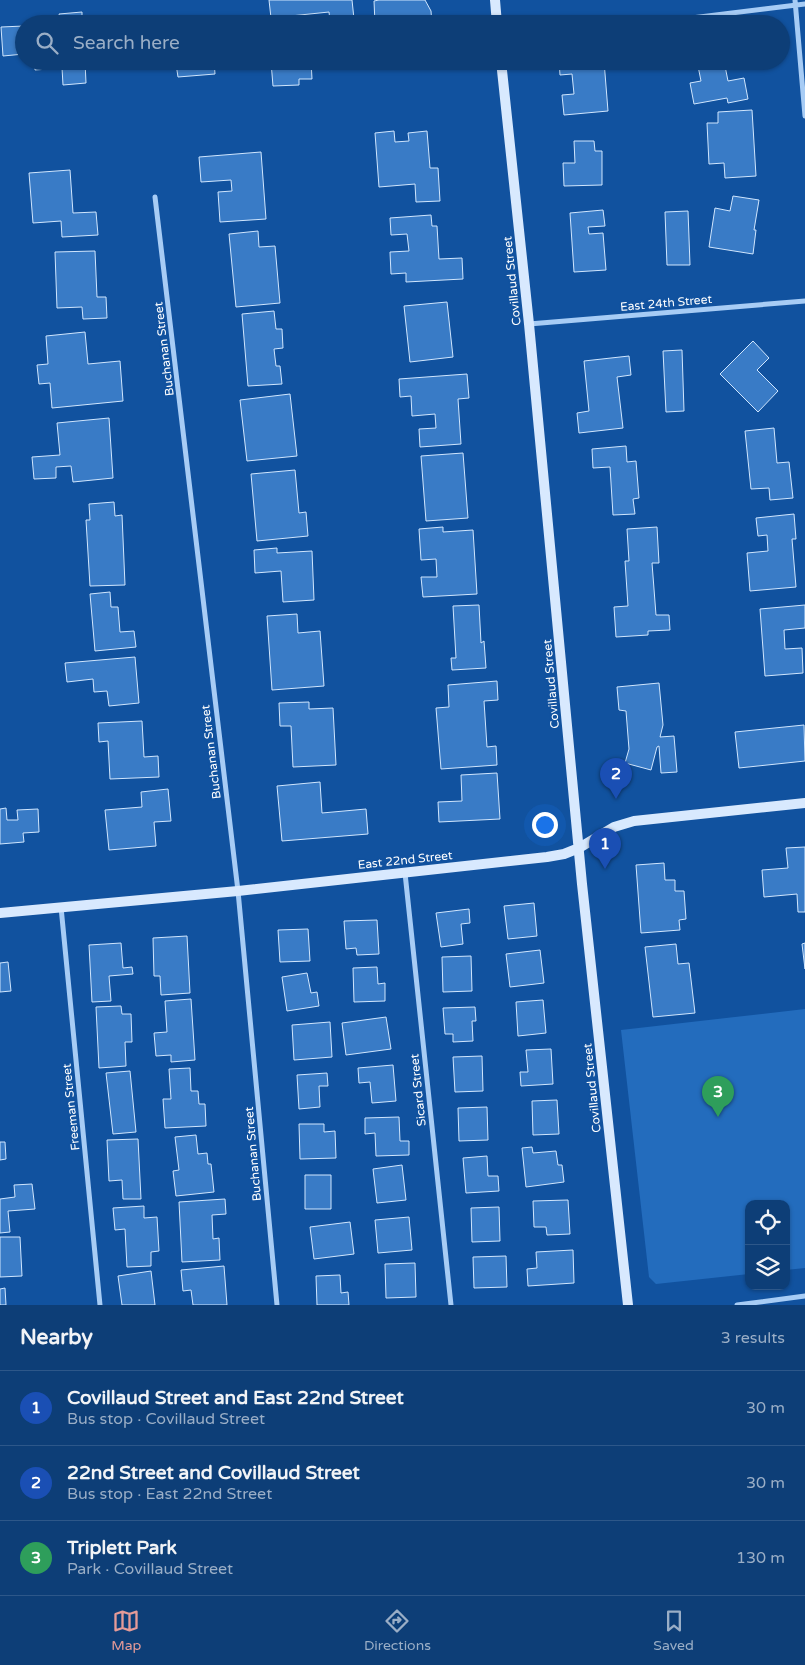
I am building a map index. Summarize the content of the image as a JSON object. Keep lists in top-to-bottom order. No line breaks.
{"streets":{"street":["Covillaud Street","East 24th Street","Buchanan Street","East 22nd Street","Sicard Street","Freeman Street"]},"crossings":[["Covillaud Street","East 24th Street"],["Covillaud Street","East 22nd Street"],["Buchanan Street","East 22nd Street"],["East 22nd Street","Sicard Street"],["East 22nd Street","Freeman Street"]],"page":{"search":"Search here","pins":["2","1","3"],"heading":["Nearby","3 results"],"list":[{"mark":"1","name":"Covillaud Street and East 22nd Street","note":"Bus stop · Covillaud Street","value":"30 m"},{"mark":"2","name":"22nd Street and Covillaud Street","note":"Bus stop · East 22nd Street","value":"30 m"},{"mark":"3","name":"Triplett Park","note":"Park · Covillaud Street","value":"130 m"}],"nav":["Map","Directions","Saved"]}}
